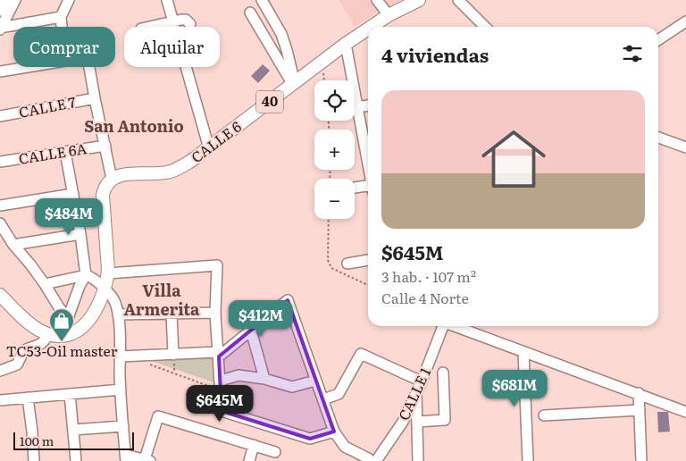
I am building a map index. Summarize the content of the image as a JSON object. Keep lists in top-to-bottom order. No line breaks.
{"streets":{"main road":["40","CALLE 6"],"street":["CALLE 7","CALLE 6A","CALLE 1"]},"districts":["San Antonio","Villa Armerita"],"places":{"shop":["TC53-Oil master"]},"scale_bar":"100 m","page":{"chip":["Comprar","Alquilar"],"heading":"4 viviendas","map_buttons":["+","−"],"list":[{"name":"$645M","note":"3 hab. · 107 m² · Calle 4 Norte"}],"price":["$484M","$412M","$681M","$645M"],"scale":"100 m"}}
